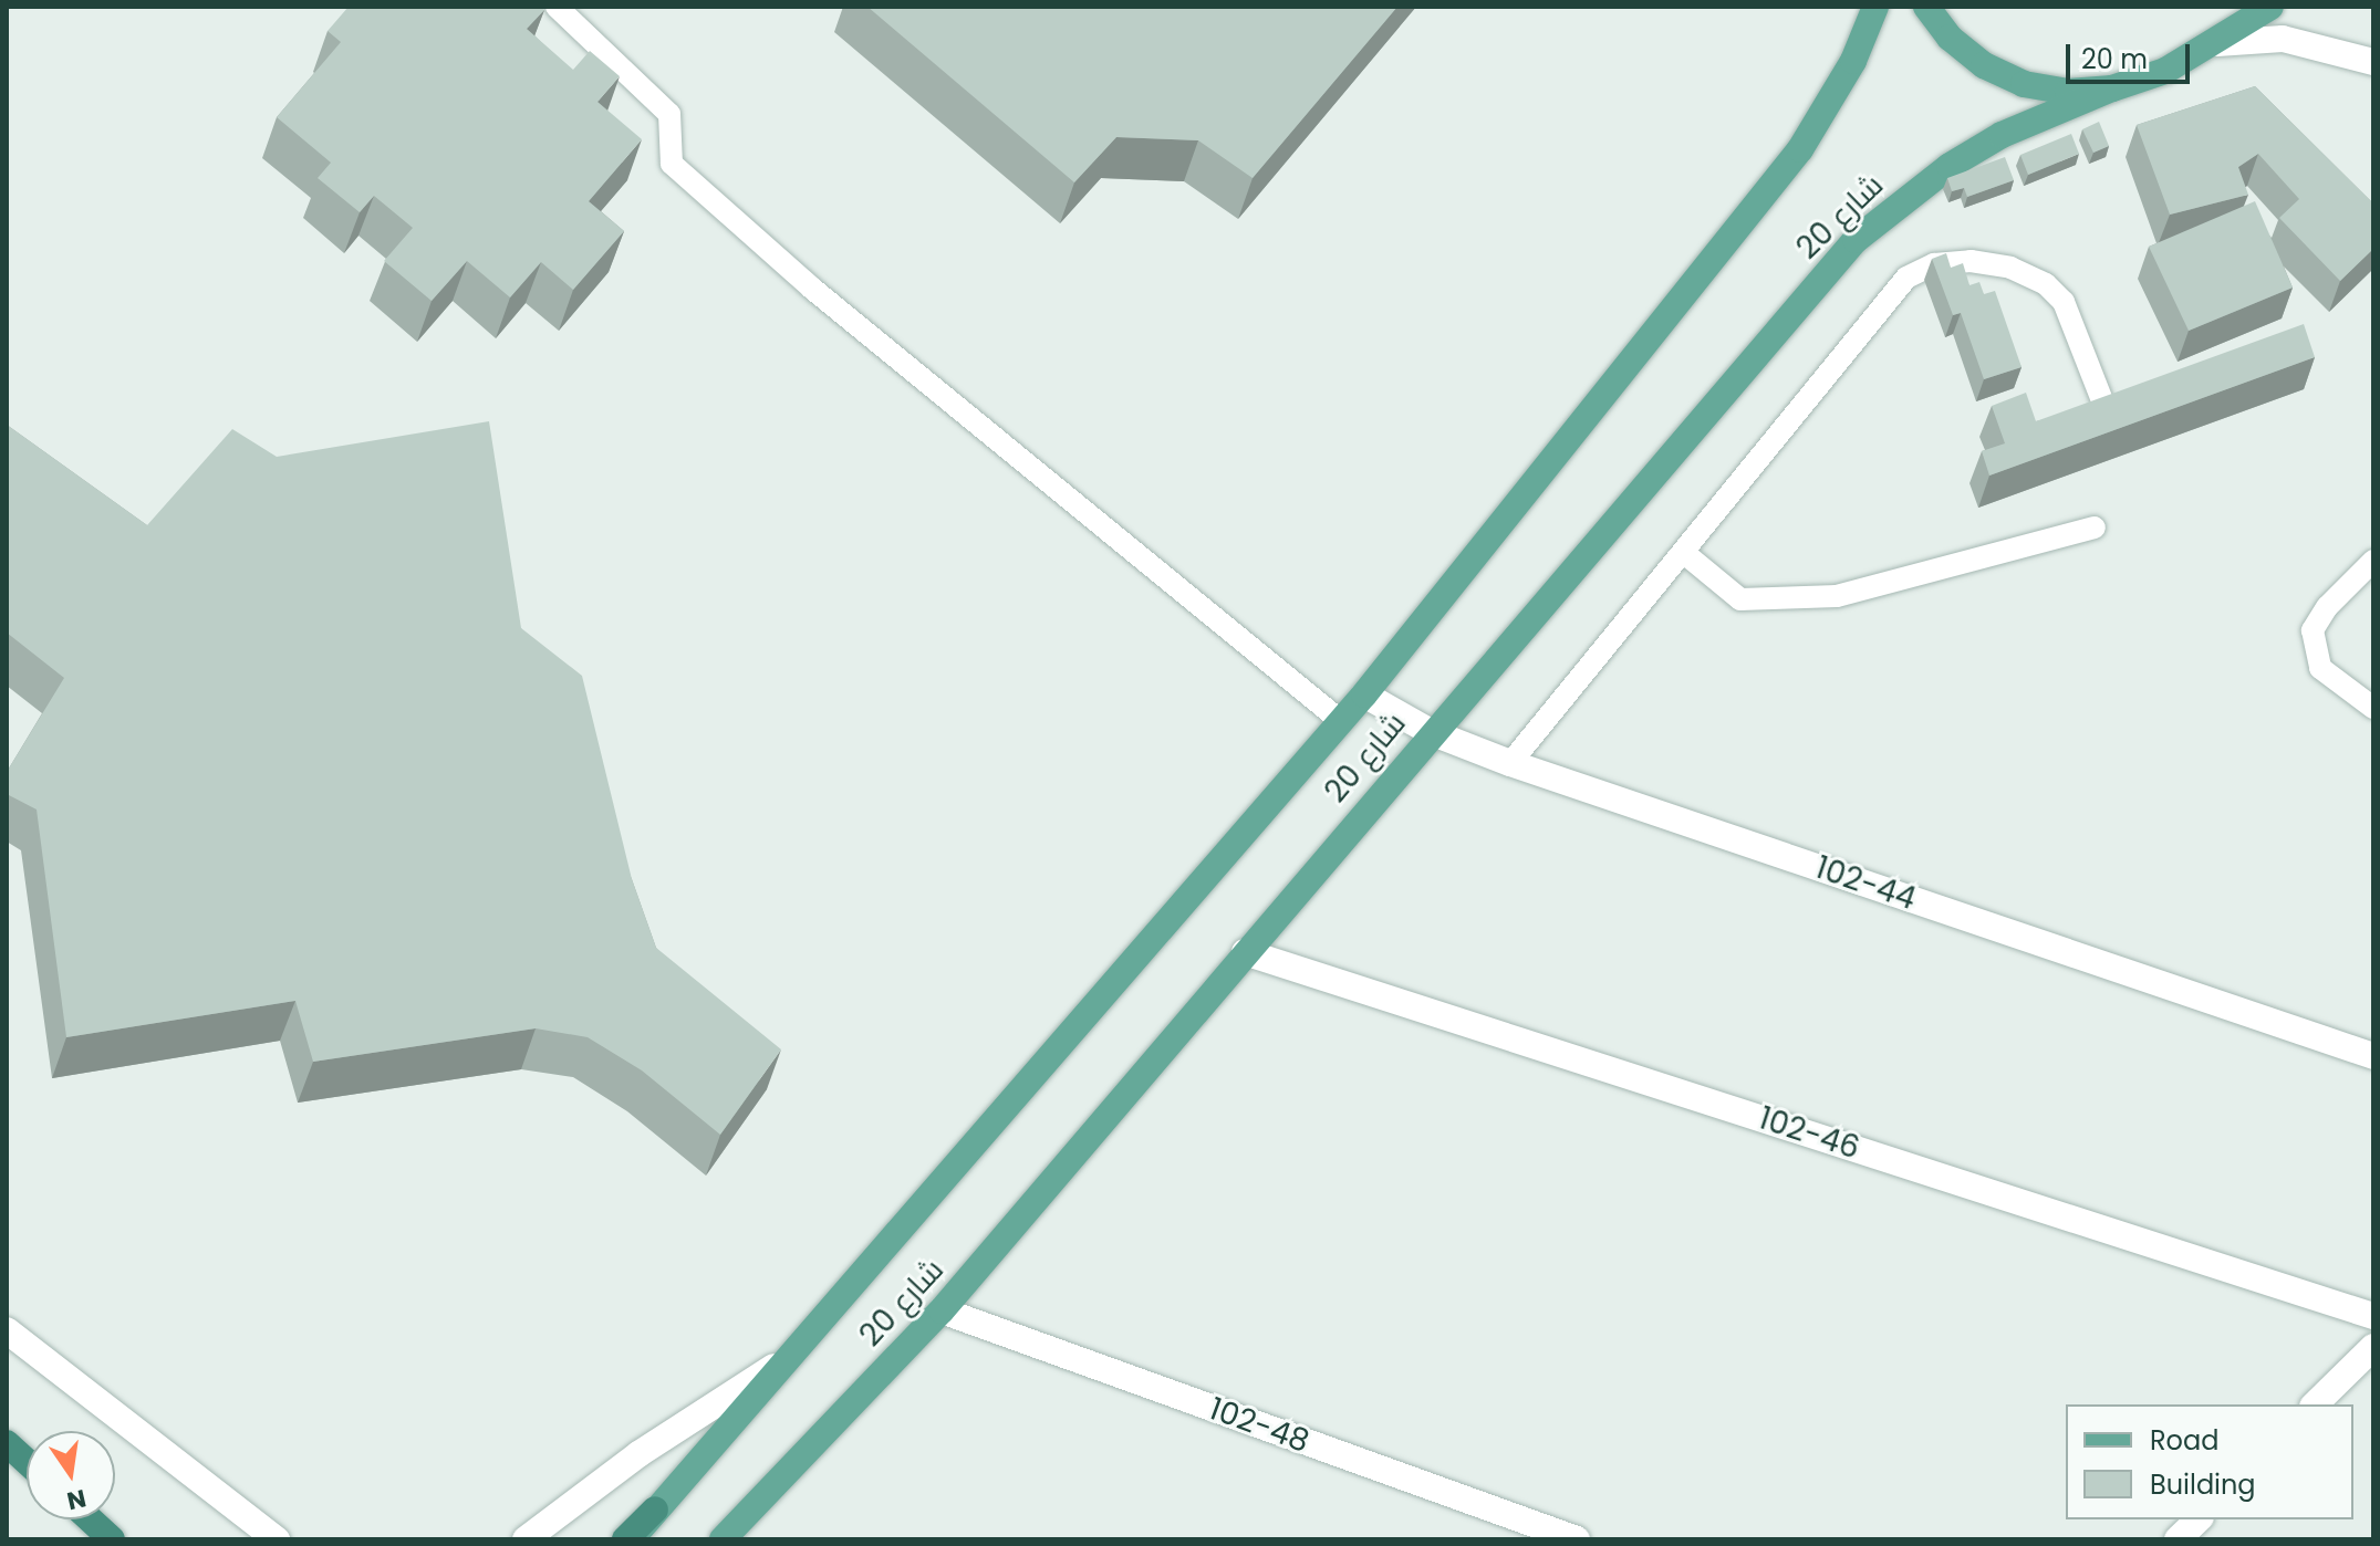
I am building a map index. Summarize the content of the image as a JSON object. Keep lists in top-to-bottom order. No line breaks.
{"streets":{"main road":["شارع 20"],"street":["102-44","102-46","102-48"]},"crossings":[["شارع 20","102-44"],["شارع 20","102-46"],["شارع 20","102-48"]],"legend":["Road","Building"],"scale_bar":"20 m","north":"bottom"}
